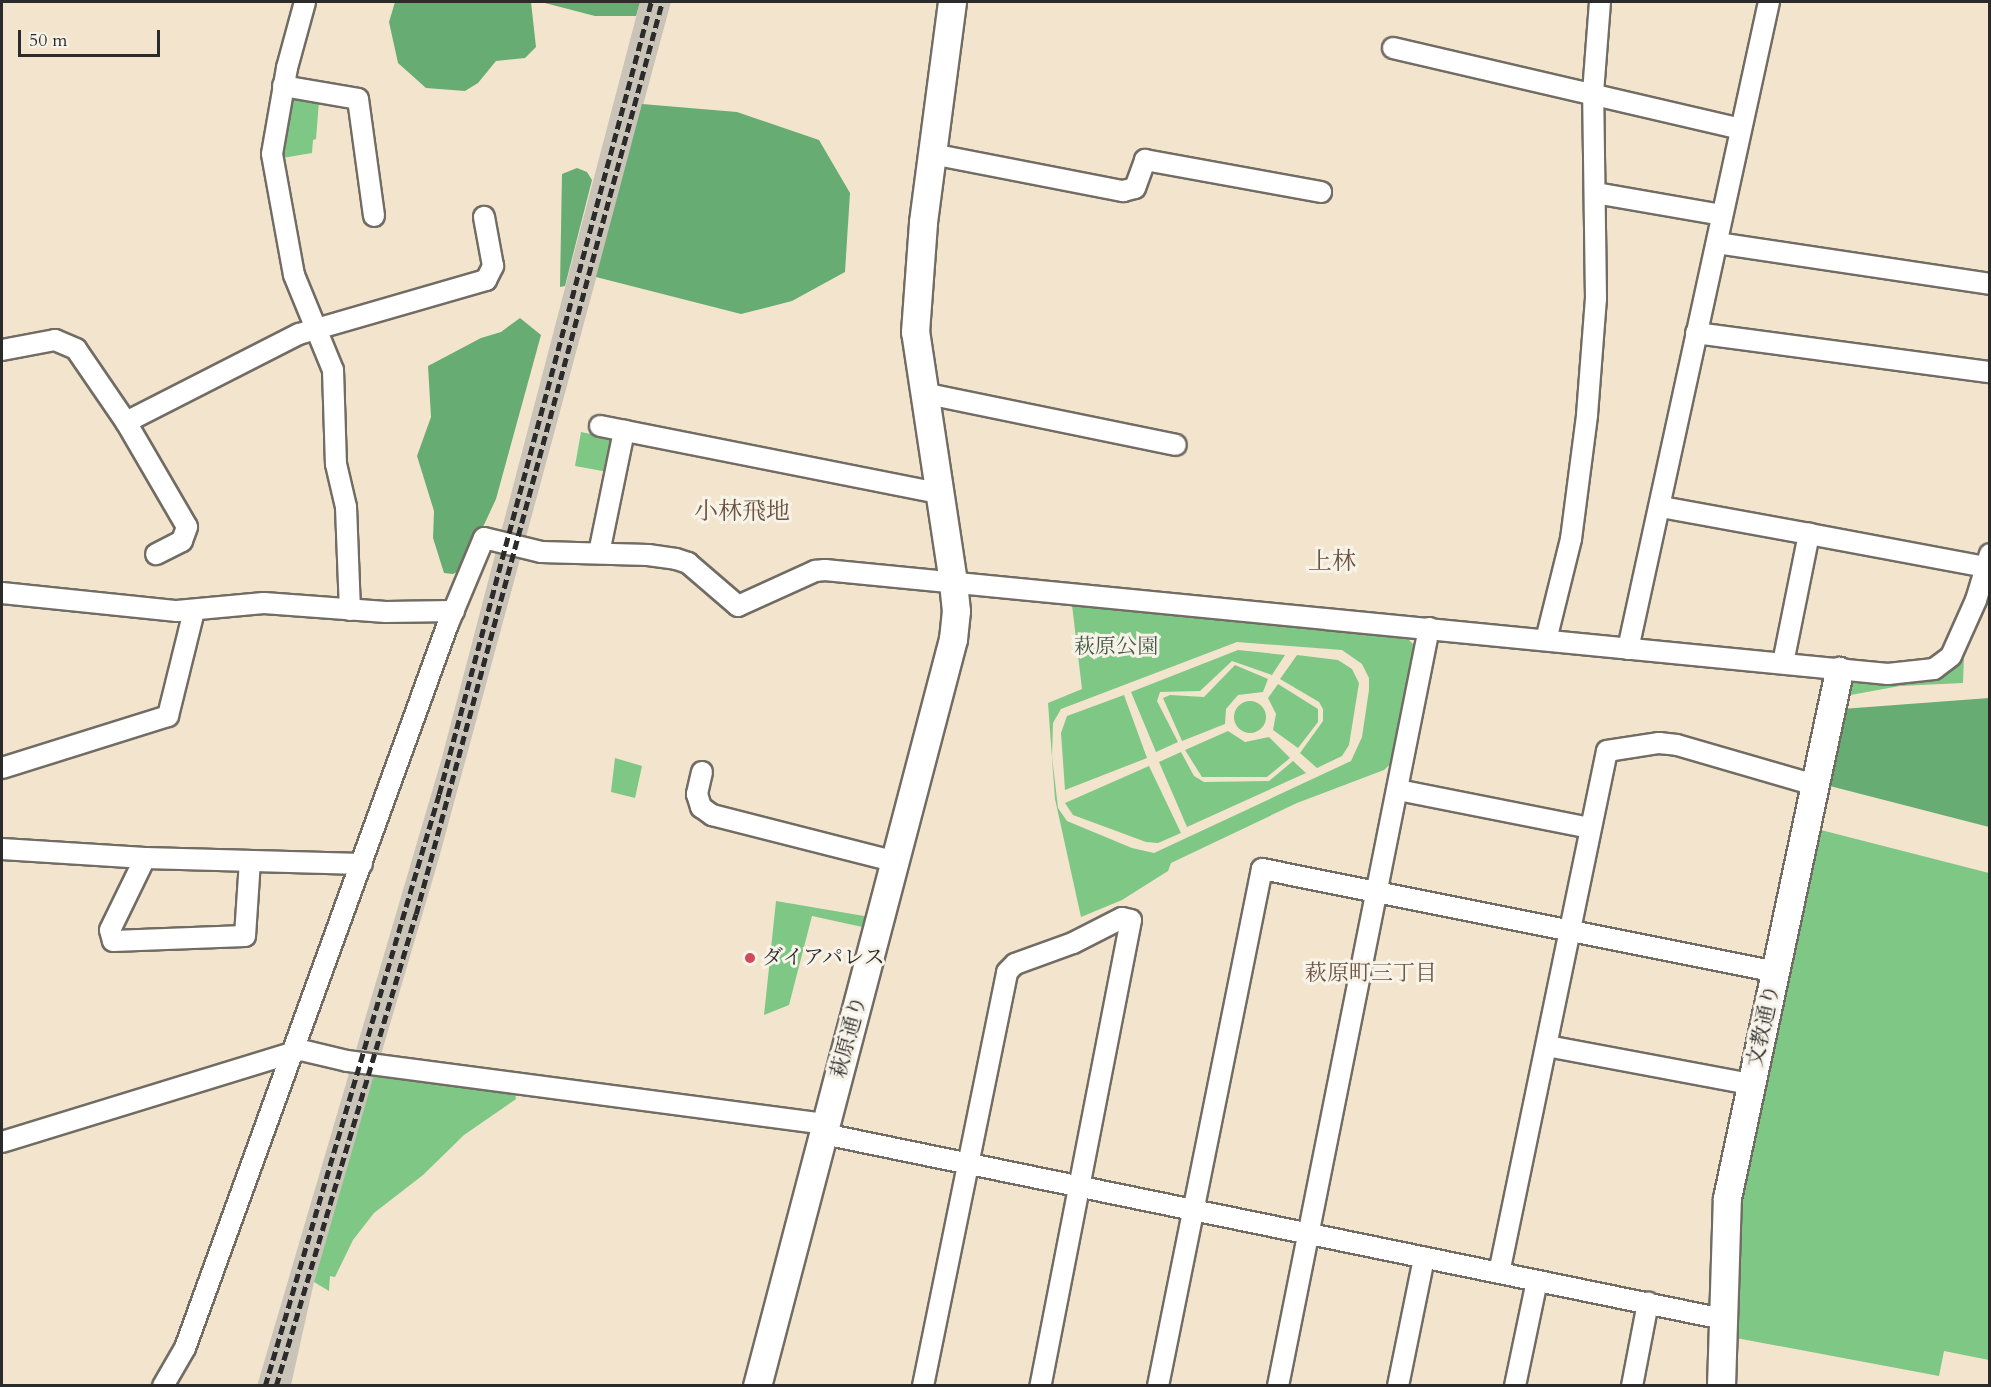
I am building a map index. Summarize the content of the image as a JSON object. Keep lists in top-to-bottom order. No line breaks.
{"streets":{"street":["文教通り","萩原通り"]},"districts":["小林飛地","上林","萩原町三丁目"],"parks":["萩原公園"],"places":["ダイアパレス"],"scale_bar":"50 m"}
